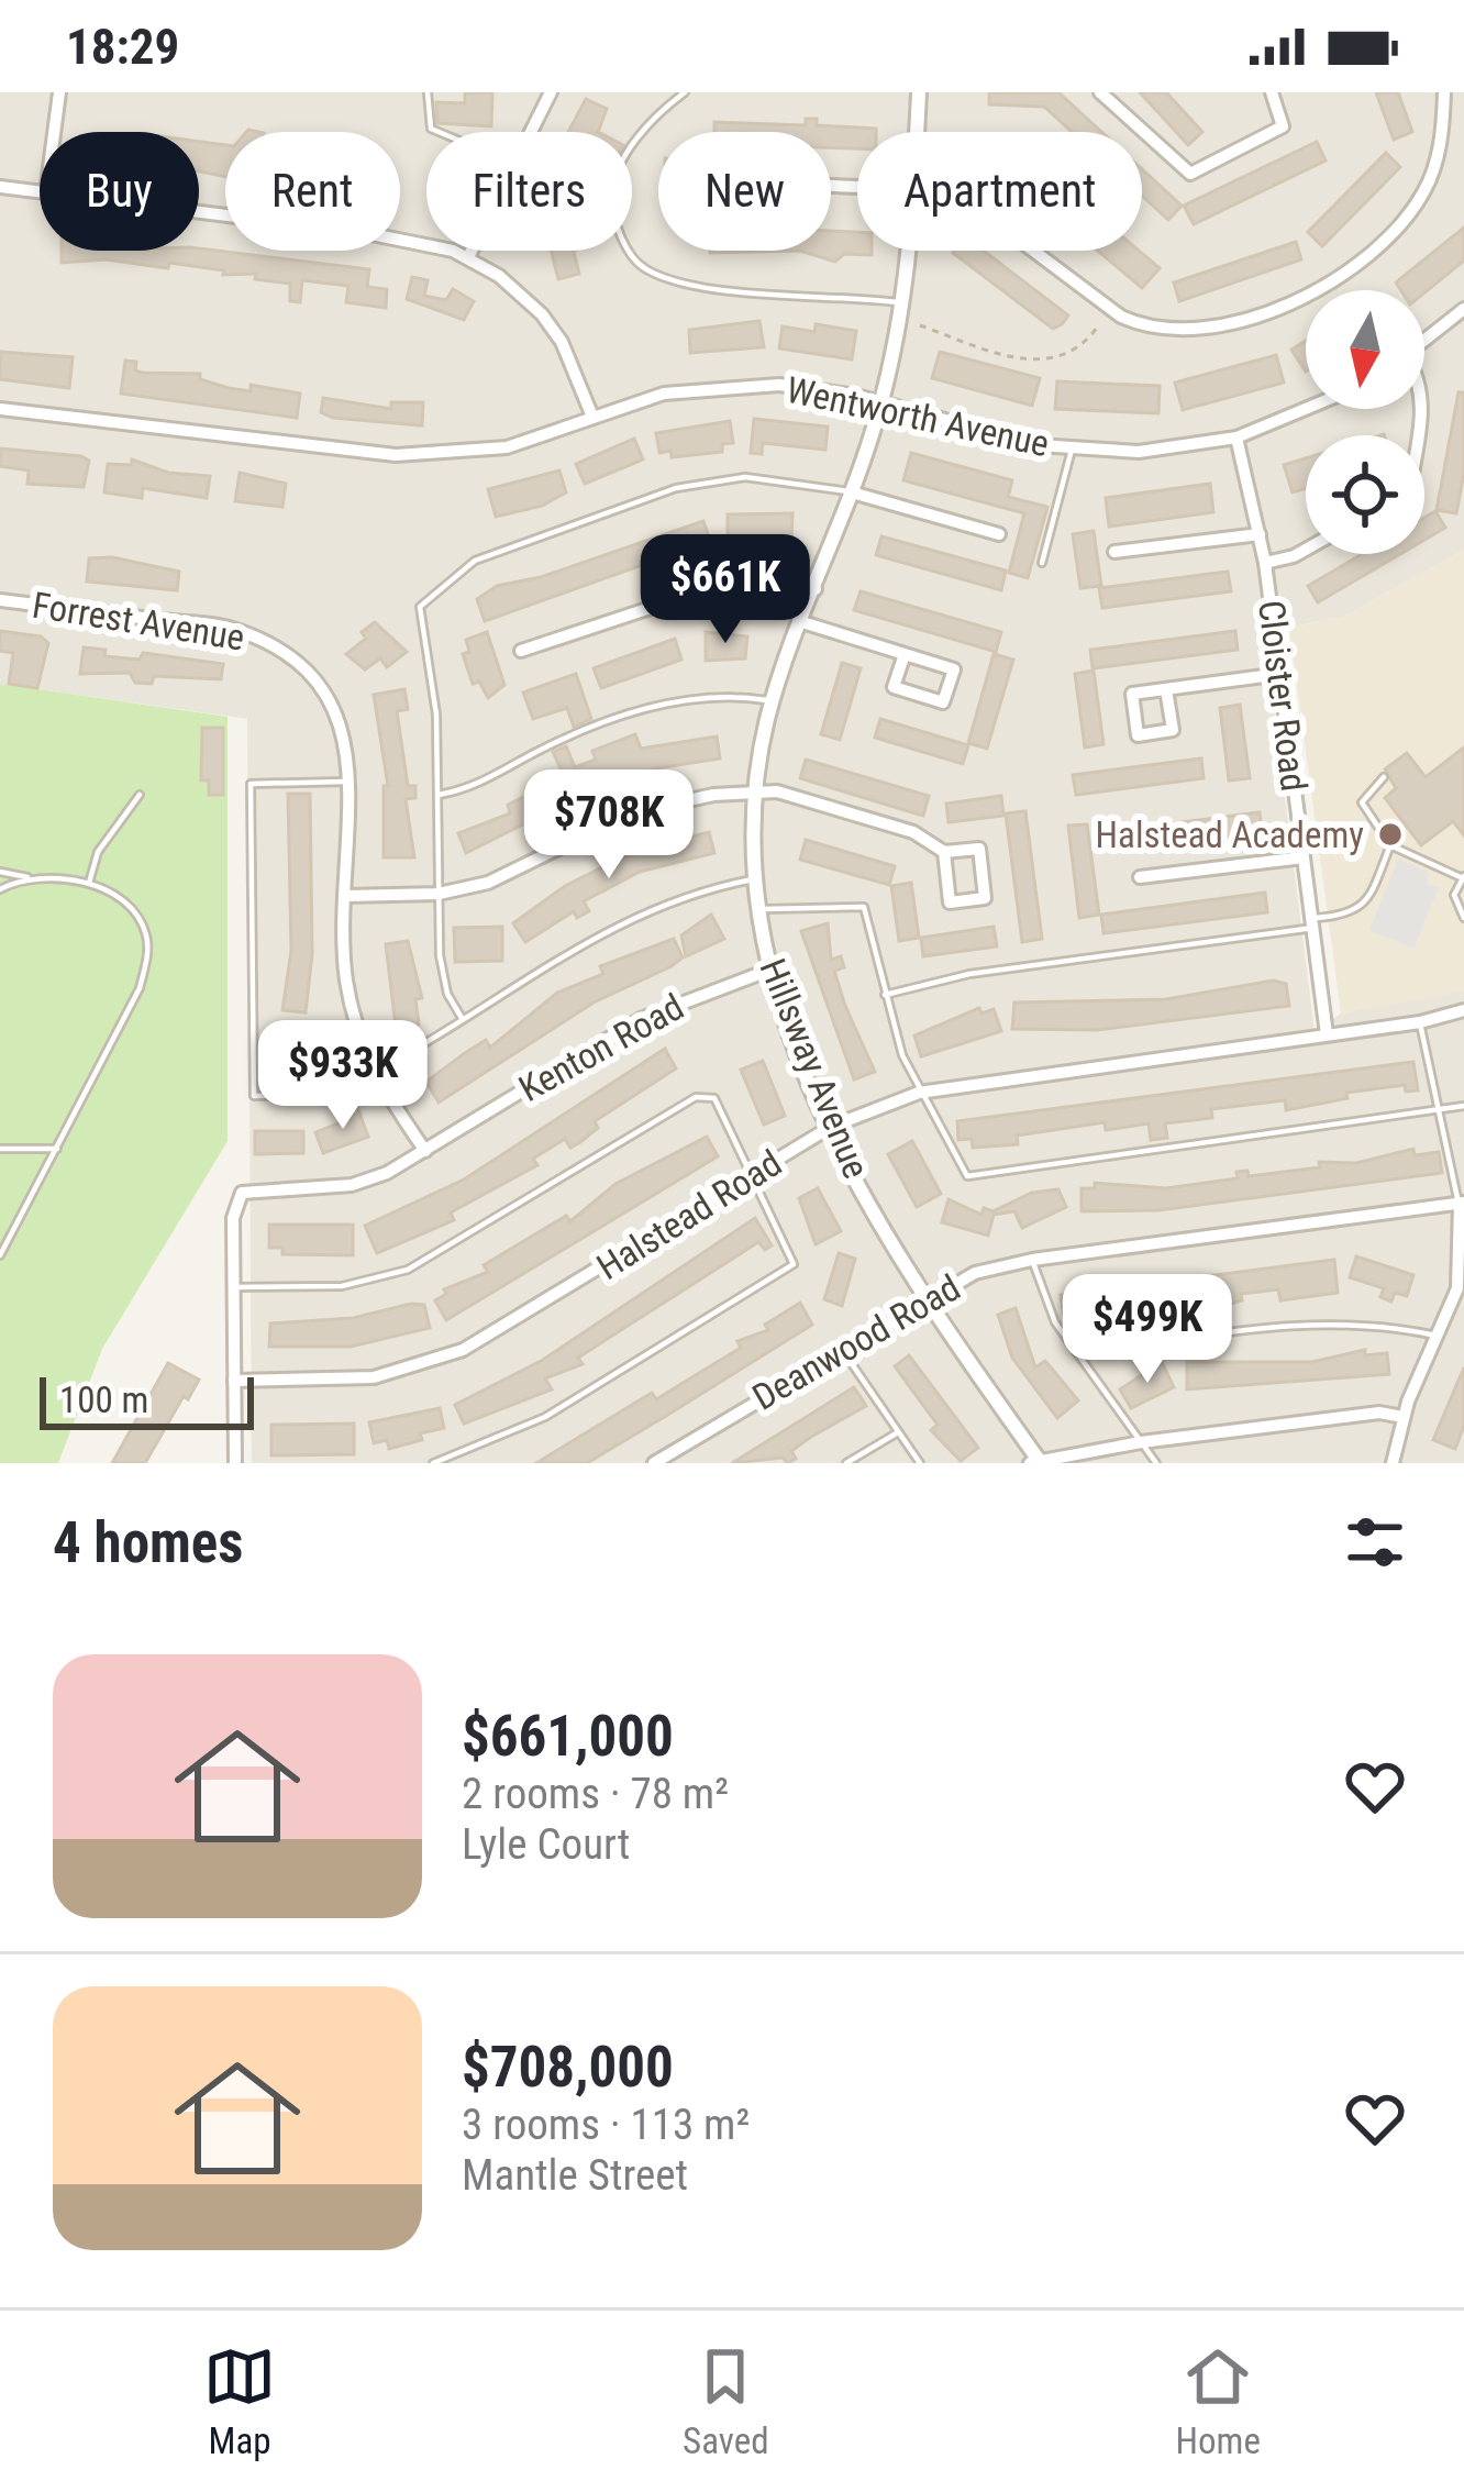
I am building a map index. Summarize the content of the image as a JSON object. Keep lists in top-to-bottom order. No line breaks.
{"streets":{"street":["Wentworth Avenue","Forrest Avenue","Cloister Road","Kenton Road","Hillsway Avenue","Halstead Road","Deanwood Road"]},"crossings":[["Wentworth Avenue","Cloister Road"],["Wentworth Avenue","Hillsway Avenue"],["Forrest Avenue","Kenton Road"],["Cloister Road","Halstead Road"],["Kenton Road","Hillsway Avenue"],["Hillsway Avenue","Halstead Road"],["Hillsway Avenue","Deanwood Road"]],"places":["Halstead Academy"],"scale_bar":"100 m","north":"bottom","page":{"status":"18:29","chip":["Buy","Rent","Filters","New","Apartment"],"price":["$661K","$708K","$933K","$499K"],"scale":"100 m","heading":"4 homes","list":[{"name":"$661,000","note":"2 rooms · 78 m² · Lyle Court"},{"name":"$708,000","note":"3 rooms · 113 m² · Mantle Street"}],"tabs":["Map","Saved","Home"]}}
